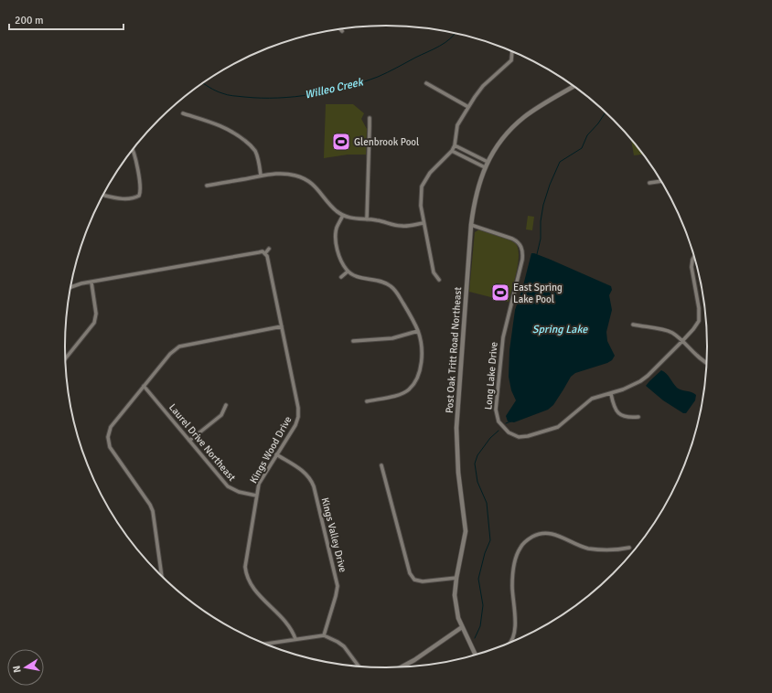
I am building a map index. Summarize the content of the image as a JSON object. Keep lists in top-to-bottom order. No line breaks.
{"streets":{"street":["Post Oak Tritt Road Northeast","Long Lake Drive","Laurel Drive Northeast","Kings Wood Drive","Kings Valley Drive"]},"crossings":[["Post Oak Tritt Road Northeast","Long Lake Drive"],["Laurel Drive Northeast","Kings Wood Drive"],["Kings Wood Drive","Kings Valley Drive"]],"water":["Willeo Creek","Spring Lake"],"places":{"sports":["Glenbrook Pool","East Spring Lake Pool"]},"scale_bar":"200 m","north":"left"}
